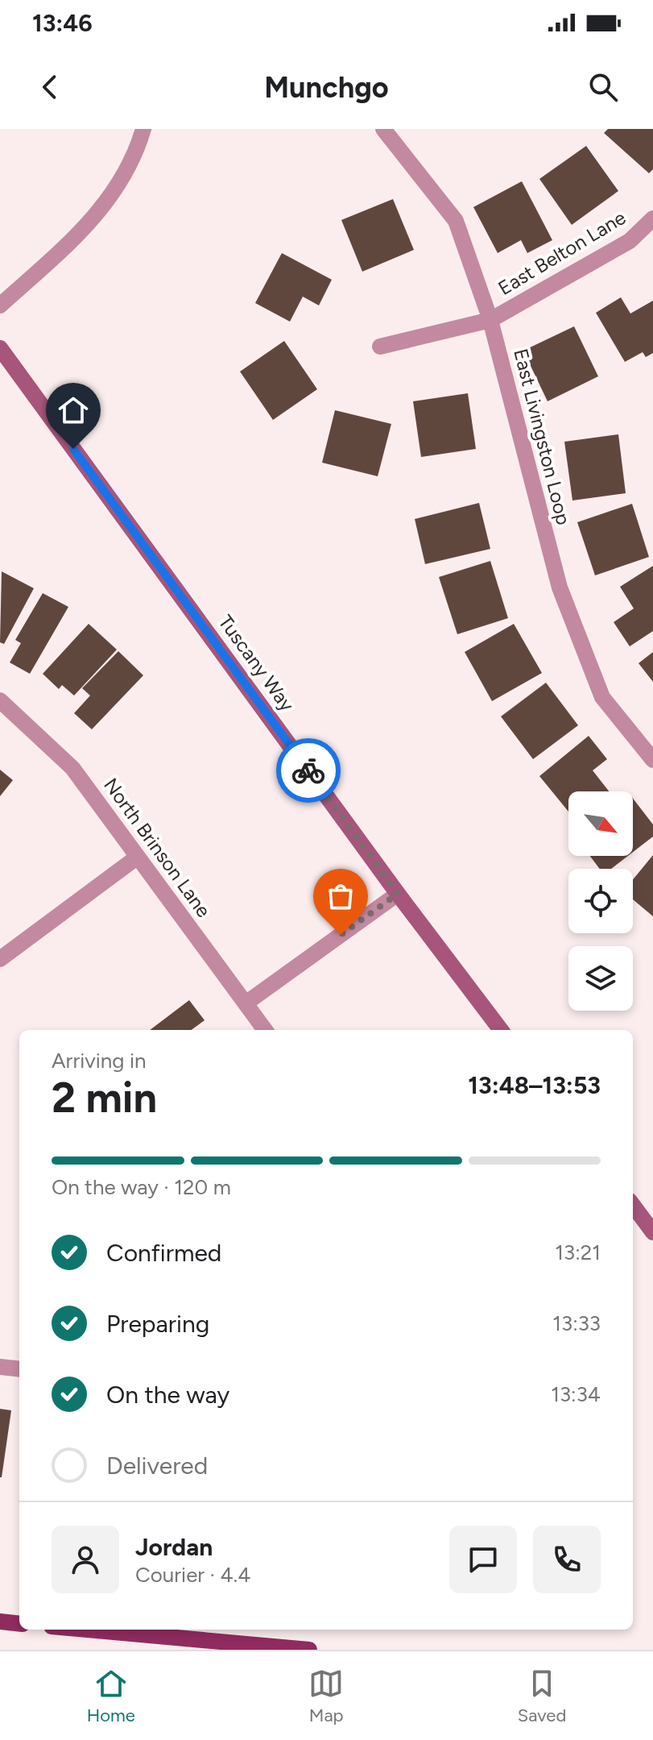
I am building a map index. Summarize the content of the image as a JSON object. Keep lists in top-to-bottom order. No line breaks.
{"streets":{"street":["East Belton Lane","East Livingston Loop","Tuscany Way","North Brinson Lane"]},"crossings":[["East Belton Lane","East Livingston Loop"]],"north":"bottom right","page":{"status":"13:46","header":"Munchgo","heading":["2 min","Arriving in","13:48–13:53"],"panel":["Jordan","Courier · 4.4"],"bar":"On the way · 120 m","list":[["Confirmed","13:21"],["Preparing","13:33"],["On the way","13:34"],"Delivered"],"tabs":["Home","Map","Saved"]}}
